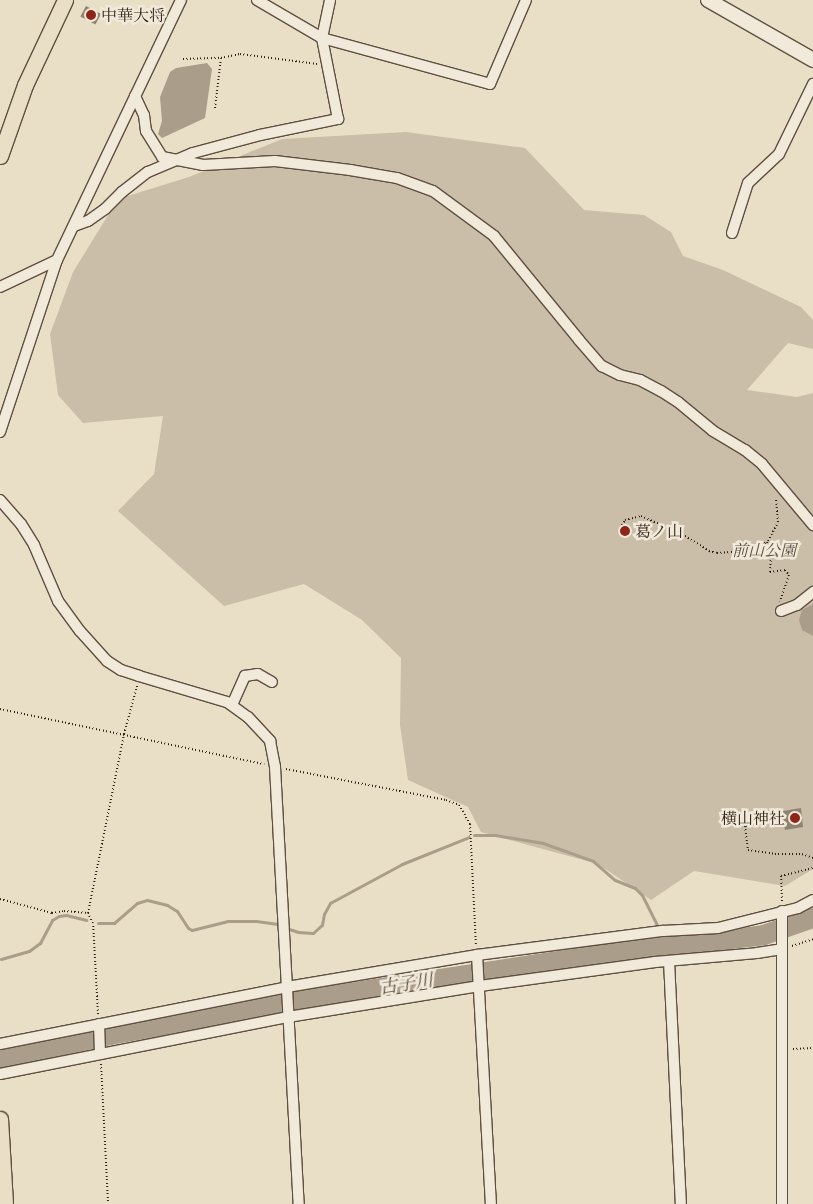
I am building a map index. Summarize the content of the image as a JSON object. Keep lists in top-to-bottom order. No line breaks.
{"water":["古子川"],"parks":["前山公園"],"places":["中華大将","葛ノ山","横山神社"]}
